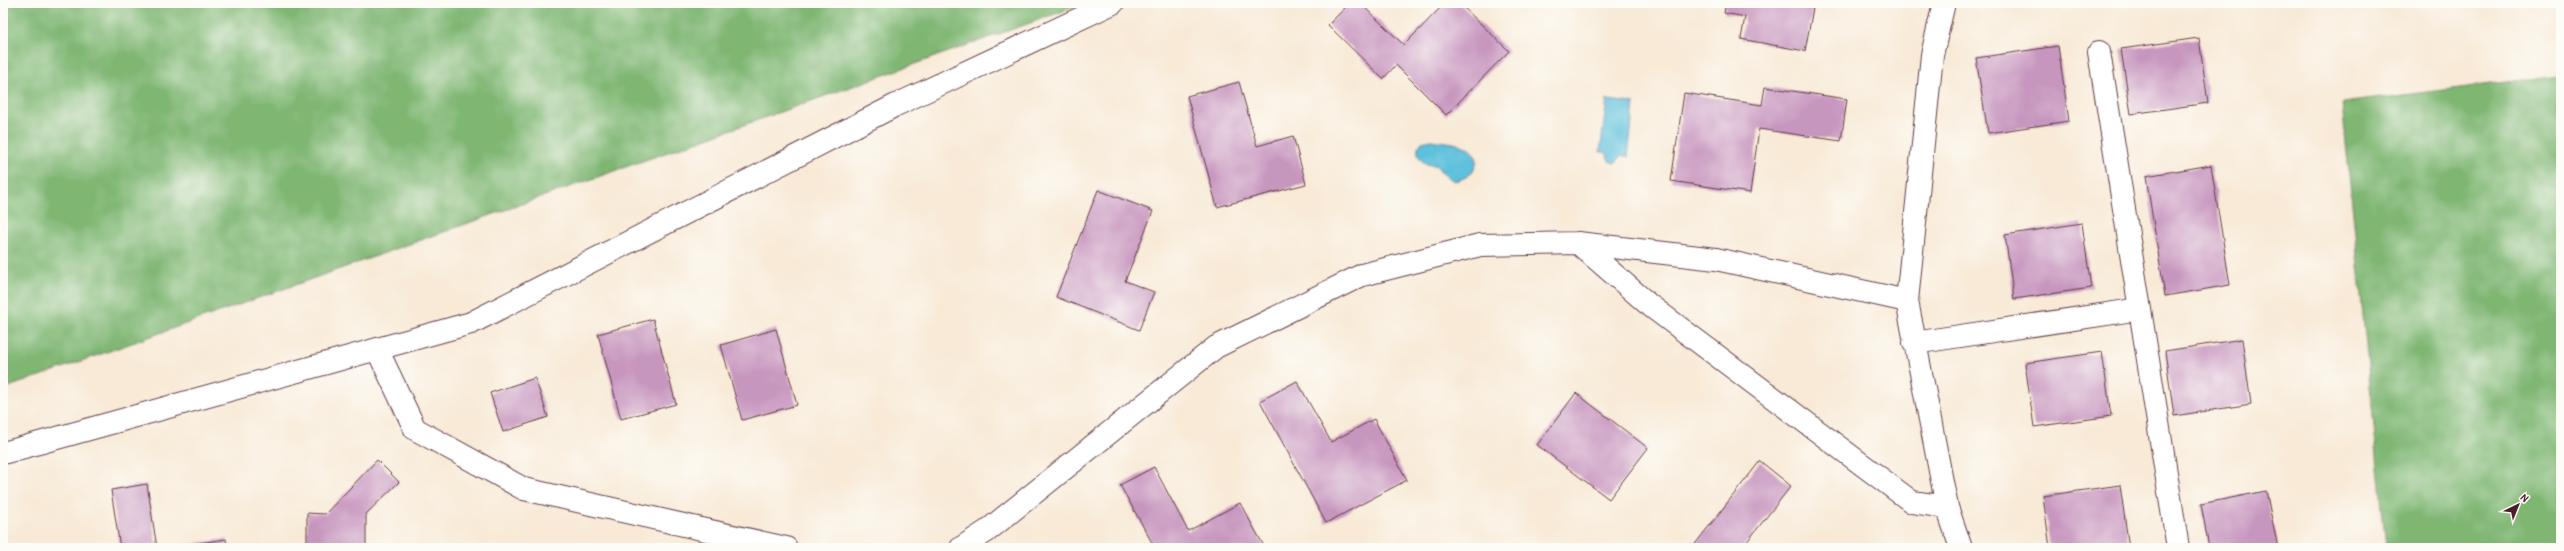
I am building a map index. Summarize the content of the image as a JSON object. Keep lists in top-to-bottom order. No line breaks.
{"north":"top right"}
